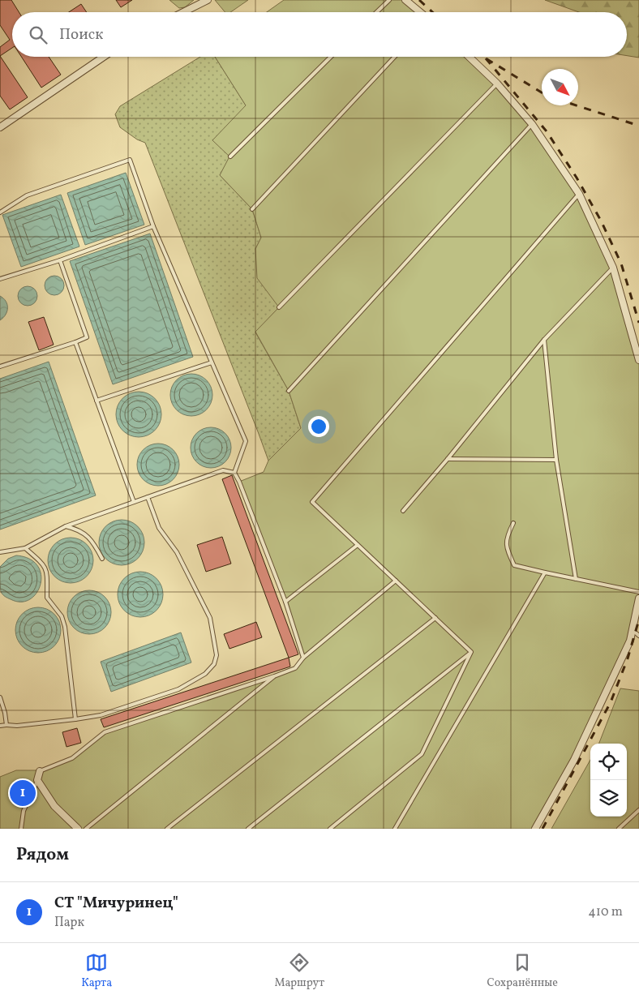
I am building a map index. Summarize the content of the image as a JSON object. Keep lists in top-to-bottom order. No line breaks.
{"north":"bottom right","page":{"search":"Поиск","pins":"1","heading":"Рядом","list":[{"mark":"1","name":"СТ \"Мичуринец\"","note":"Парк","value":"410 m"}],"nav":["Карта","Маршрут","Сохранённые"]}}
